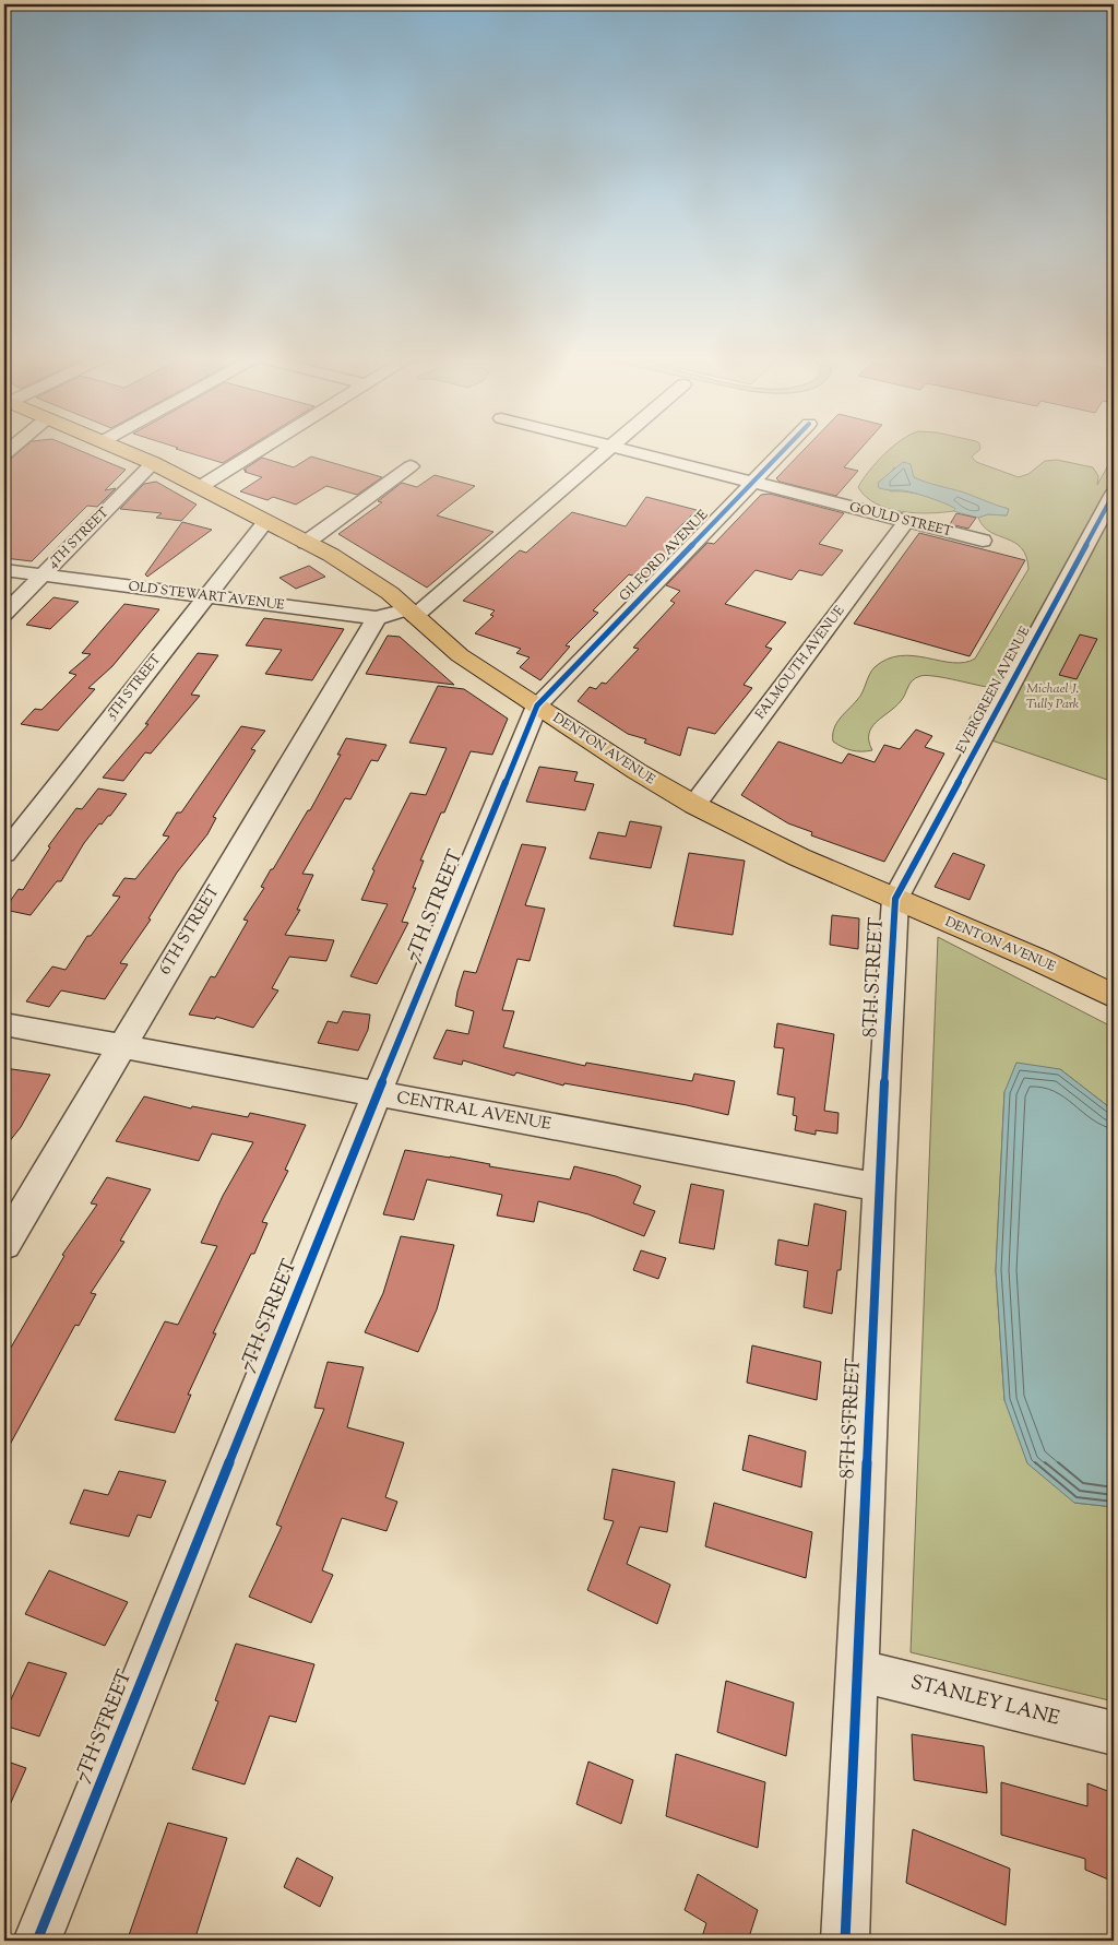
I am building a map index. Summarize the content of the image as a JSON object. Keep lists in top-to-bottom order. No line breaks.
{"streets":{"main road":["DENTON AVENUE"],"street":["GOULD STREET","4TH STREET","GILFORD AVENUE","OLD STEWART AVENUE","FALMOUTH AVENUE","5TH STREET","EVERGREEN AVENUE","7TH STREET","6TH STREET","8TH STREET","CENTRAL AVENUE","STANLEY LANE"]},"crossings":[["GOULD STREET","GILFORD AVENUE"],["GOULD STREET","FALMOUTH AVENUE"],["4TH STREET","OLD STEWART AVENUE"],["4TH STREET","DENTON AVENUE"],["GILFORD AVENUE","DENTON AVENUE"],["GILFORD AVENUE","7TH STREET"],["OLD STEWART AVENUE","5TH STREET"],["OLD STEWART AVENUE","DENTON AVENUE"],["OLD STEWART AVENUE","6TH STREET"],["FALMOUTH AVENUE","DENTON AVENUE"],["5TH STREET","DENTON AVENUE"],["EVERGREEN AVENUE","DENTON AVENUE"],["EVERGREEN AVENUE","8TH STREET"],["DENTON AVENUE","7TH STREET"],["DENTON AVENUE","8TH STREET"],["7TH STREET","CENTRAL AVENUE"],["6TH STREET","CENTRAL AVENUE"],["8TH STREET","CENTRAL AVENUE"],["8TH STREET","STANLEY LANE"]],"parks":["Michael J. Tully Park"]}
